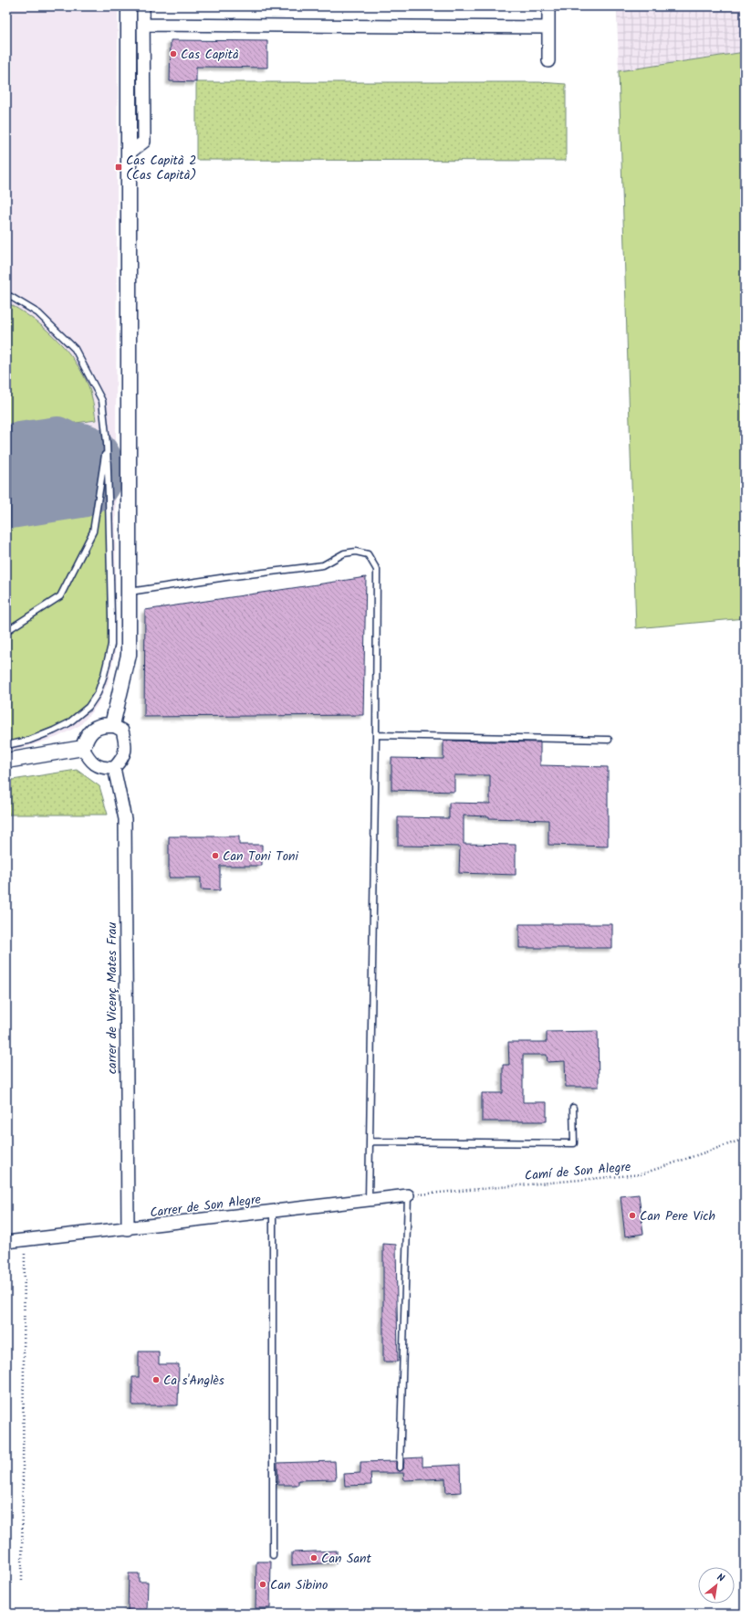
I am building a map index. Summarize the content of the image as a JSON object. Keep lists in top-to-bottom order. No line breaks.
{"streets":{"street":["carrer de Vicenç Mates Frau","Carrer de Son Alegre"],"path":["Camí de Son Alegre"]},"crossings":[["carrer de Vicenç Mates Frau","Carrer de Son Alegre"],["Camí de Son Alegre","Carrer de Son Alegre"]],"places":{"other":["Cas Capità","Can Toni Toni","Can Pere Vich","Ca s'Anglès","Can Sant","Can Sibino"],"transit":["Cas Capità 2 (Cas Capità)"]},"north":"top right"}
